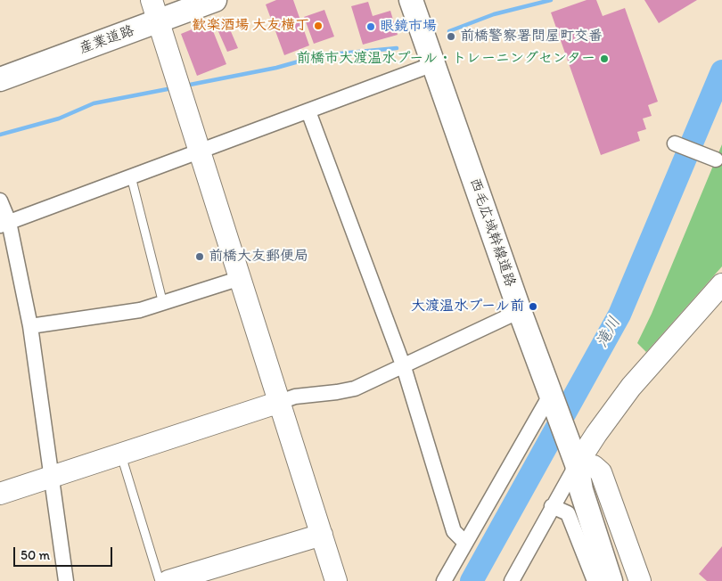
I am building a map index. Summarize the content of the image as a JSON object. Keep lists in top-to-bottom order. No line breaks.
{"streets":{"main road":["産業道路","西毛広域幹線道路"]},"water":["滝川"],"places":["歓楽酒場 大友横丁","眼鏡市場","前橋警察署問屋町交番","前橋市大渡温水プール・トレーニングセンター","前橋大友郵便局","大渡温水プール前"],"scale_bar":"50 m"}
